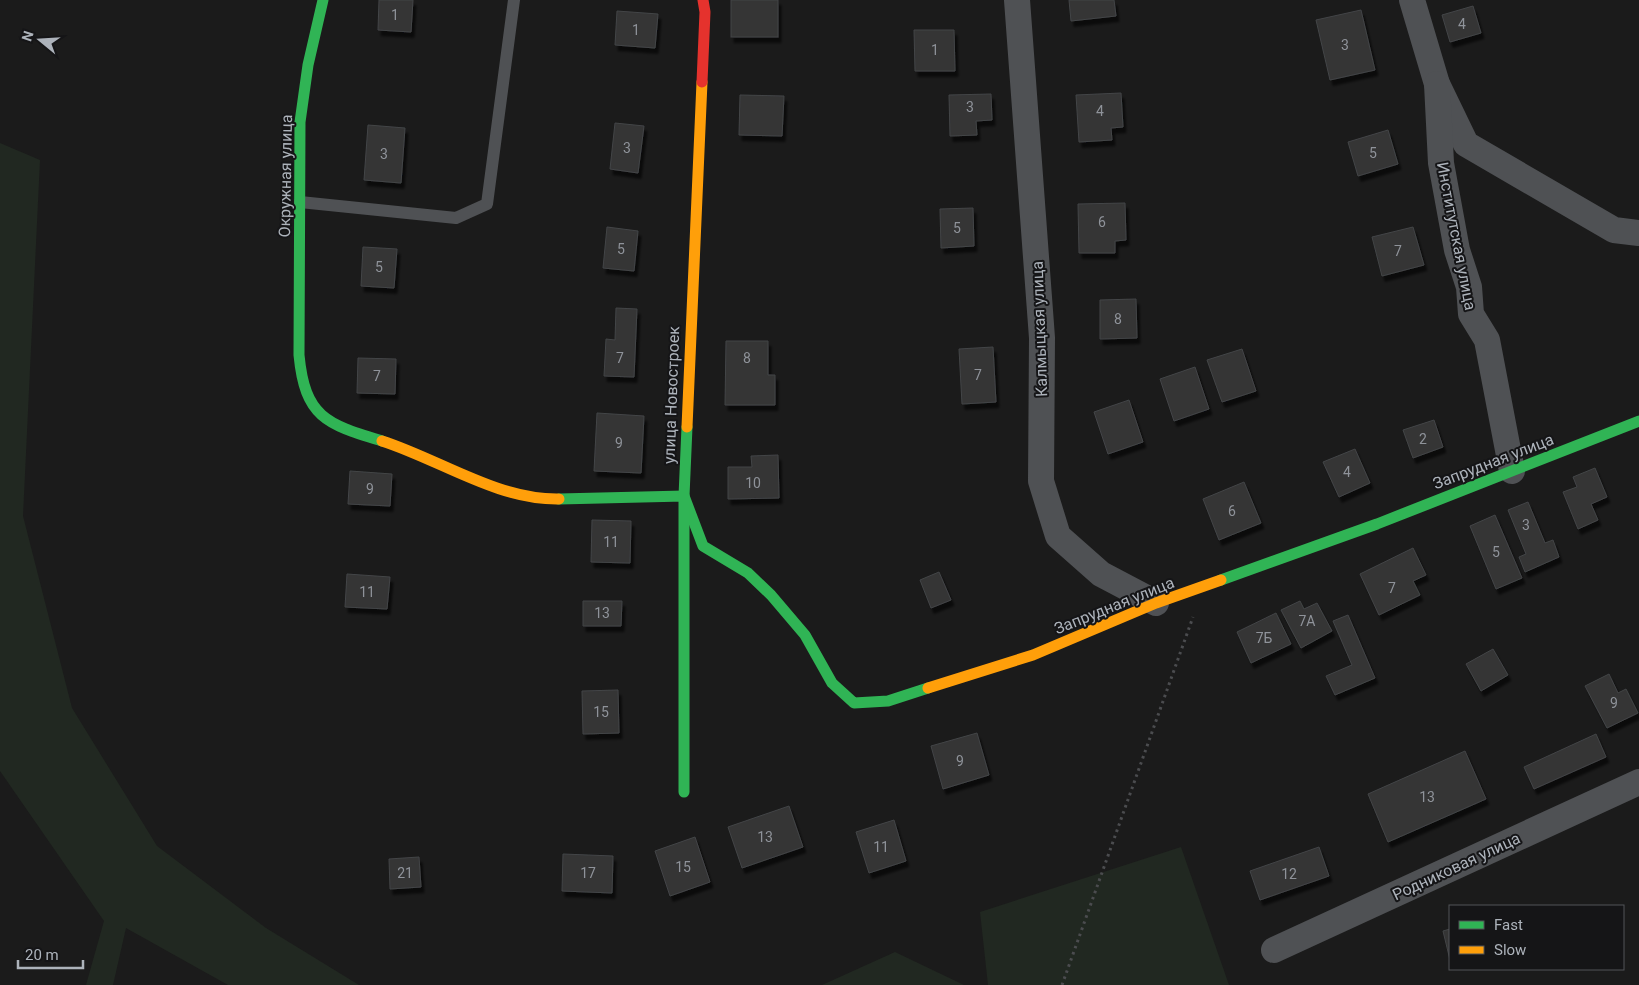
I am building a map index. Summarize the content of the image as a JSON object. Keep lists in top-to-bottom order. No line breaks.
{"streets":{"street":["Окружная улица","Институтская улица","Калмыцкая улица","улица Новостроек","Запрудная улица","Родниковая улица"]},"crossings":[["Окружная улица","улица Новостроек"],["Окружная улица","Запрудная улица"],["Институтская улица","Запрудная улица"],["Калмыцкая улица","Запрудная улица"],["улица Новостроек","Запрудная улица"]],"house_numbers":["1","4","1","3","1","3","4","3","5","3","6","5","5","7","5","8","7","8","7","7","2","9","4","10","9","6","3","11","5","7","11","13","7А","7Б","9","15","9","13","13","11","15","21","17","12"],"legend":["Fast","Slow"],"scale_bar":"20 m","north":"left"}
